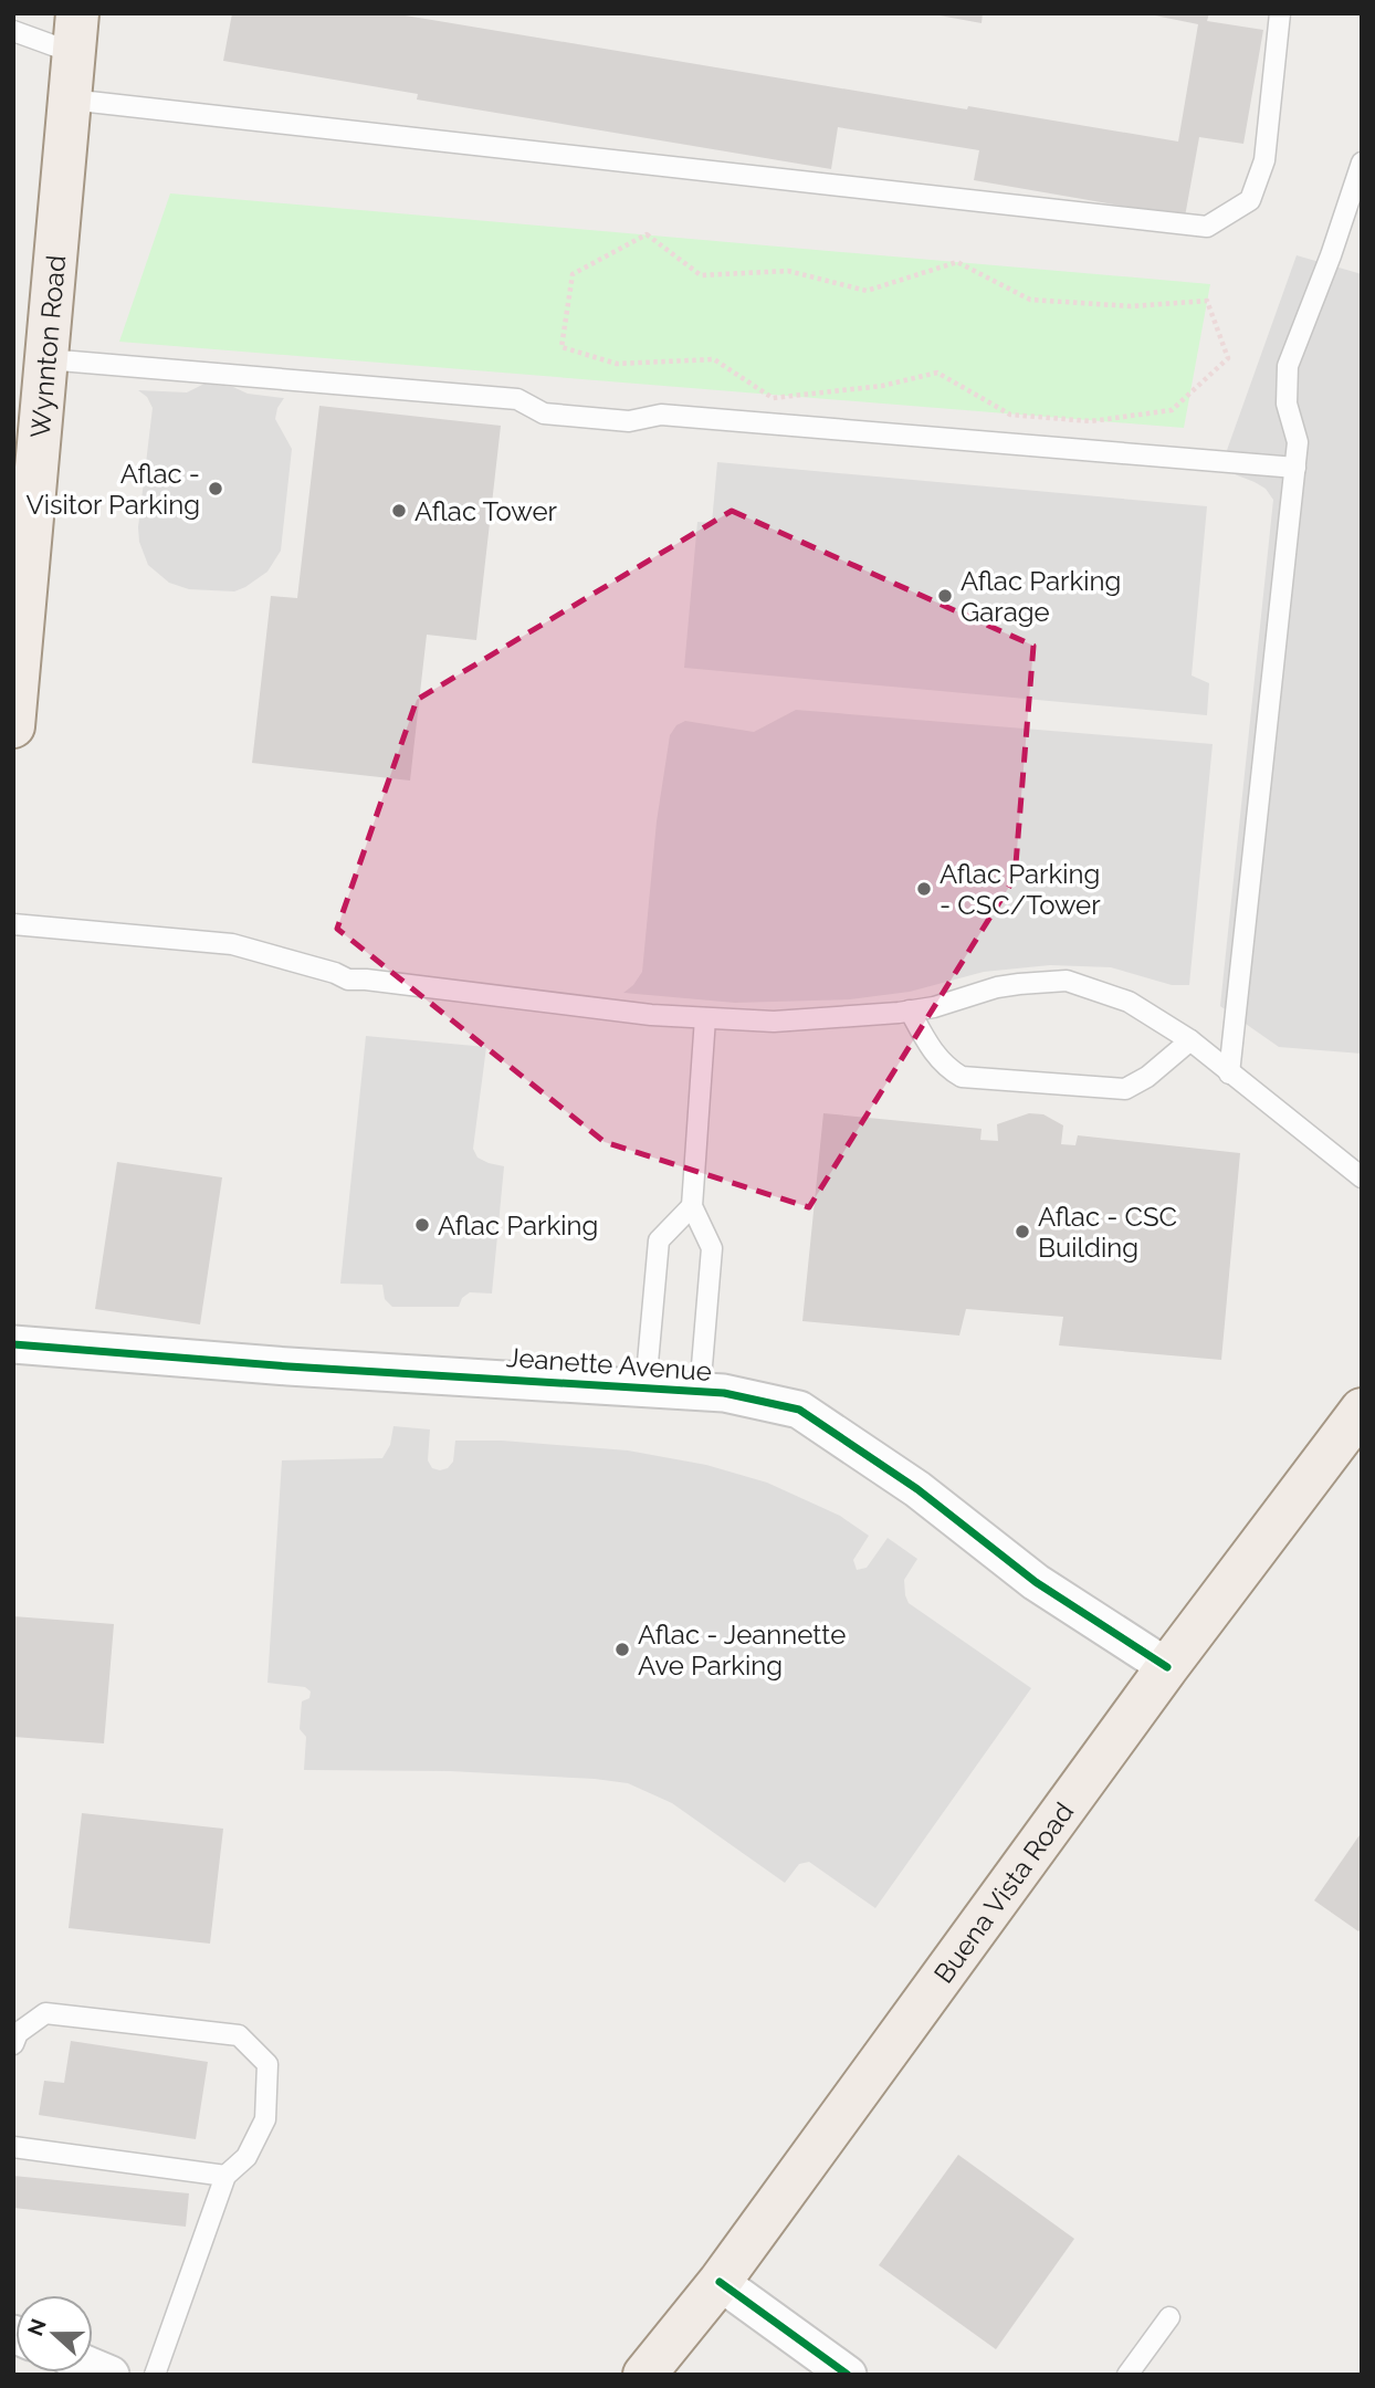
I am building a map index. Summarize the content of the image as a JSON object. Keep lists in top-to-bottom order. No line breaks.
{"streets":{"main road":["Wynnton Road","Buena Vista Road"],"street":["Jeanette Avenue"]},"crossings":[["Jeanette Avenue","Buena Vista Road"]],"places":["Aflac - Visitor Parking","Aflac Tower","Aflac Parking Garage","Aflac Parking - CSC/Tower","Aflac Parking","Aflac - CSC Building","Aflac - Jeannette Ave Parking"],"north":"left"}
